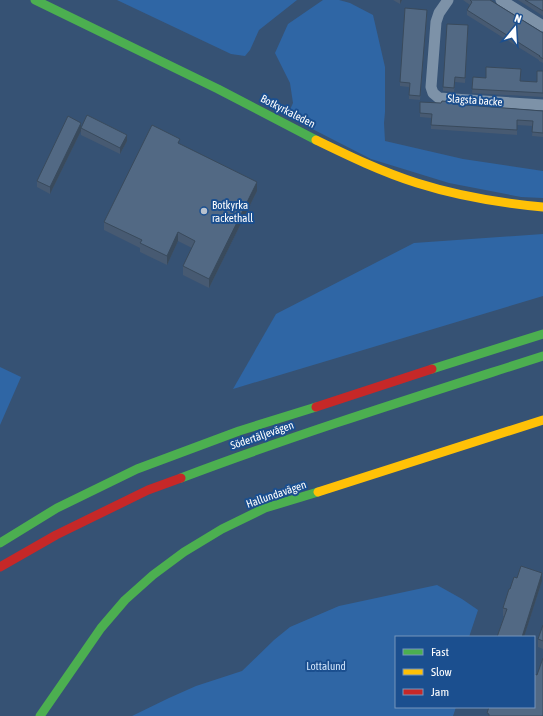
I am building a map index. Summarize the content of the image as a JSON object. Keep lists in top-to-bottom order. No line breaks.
{"streets":{"main road":["Botkyrkaleden","Södertäljevägen","Hallundavägen"],"street":["Slagsta backe"]},"parks":["Lottalund"],"places":["Botkyrka rackethall"],"legend":["Fast","Slow","Jam"],"north":"top"}
